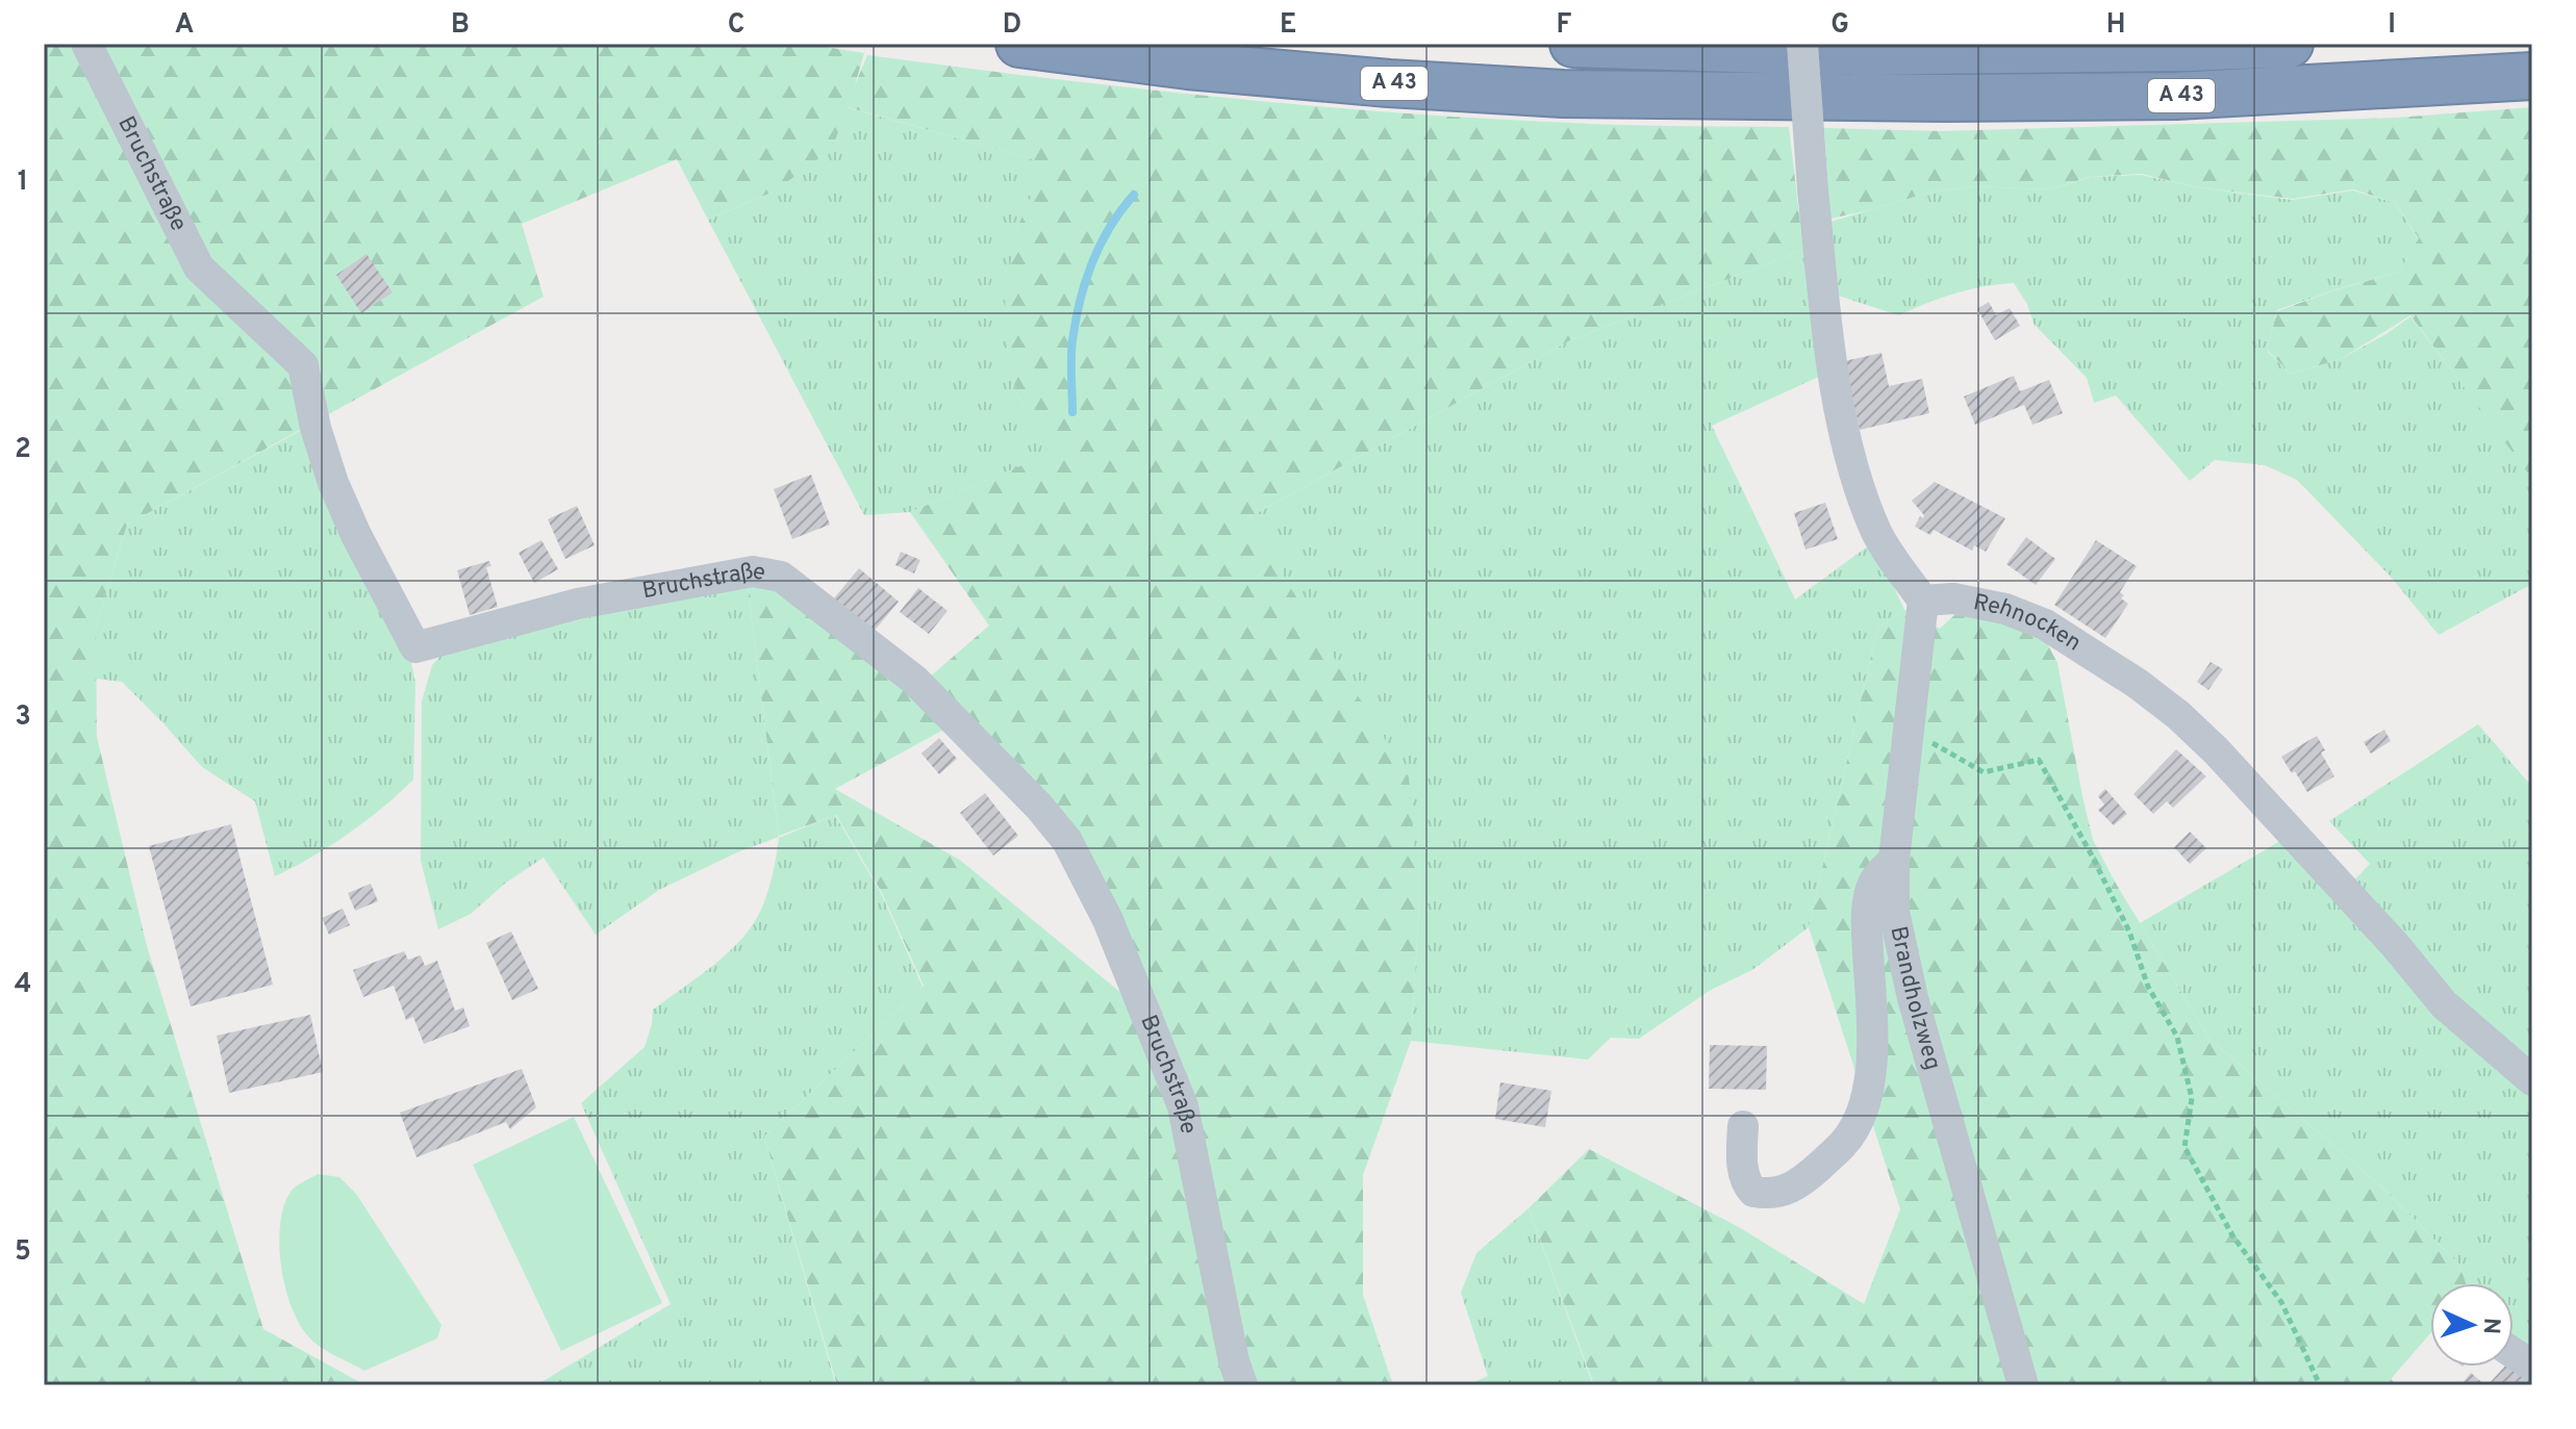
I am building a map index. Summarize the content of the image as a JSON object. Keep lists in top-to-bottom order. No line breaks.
{"streets":{"highway":["A 43"],"street":["Bruchstraße","Rehnocken","Brandholzweg"]},"crossings":[["Rehnocken","Brandholzweg"]],"north":"right","grid":{"columns":["A","B","C","D","E","F","G","H","I"],"rows":["1","2","3","4","5"]}}
